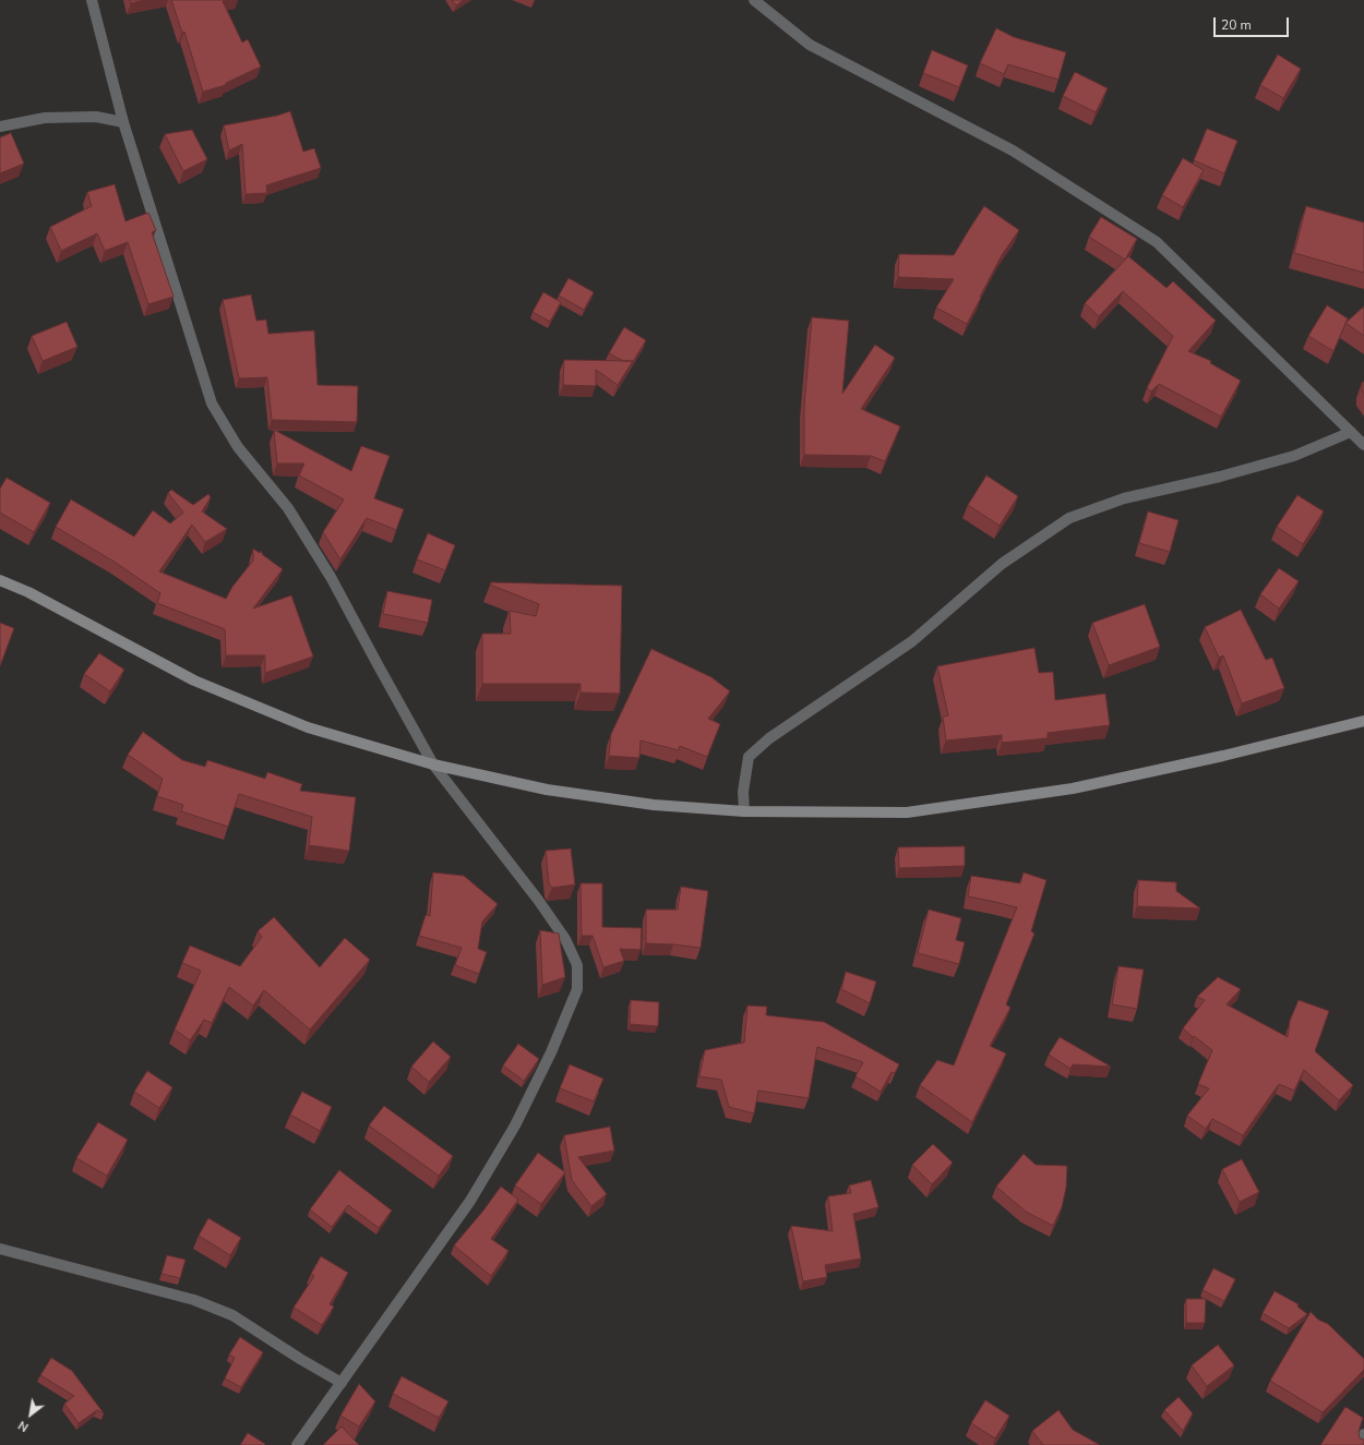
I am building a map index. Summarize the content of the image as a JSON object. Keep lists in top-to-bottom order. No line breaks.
{"scale_bar":"20 m","north":"bottom left"}
